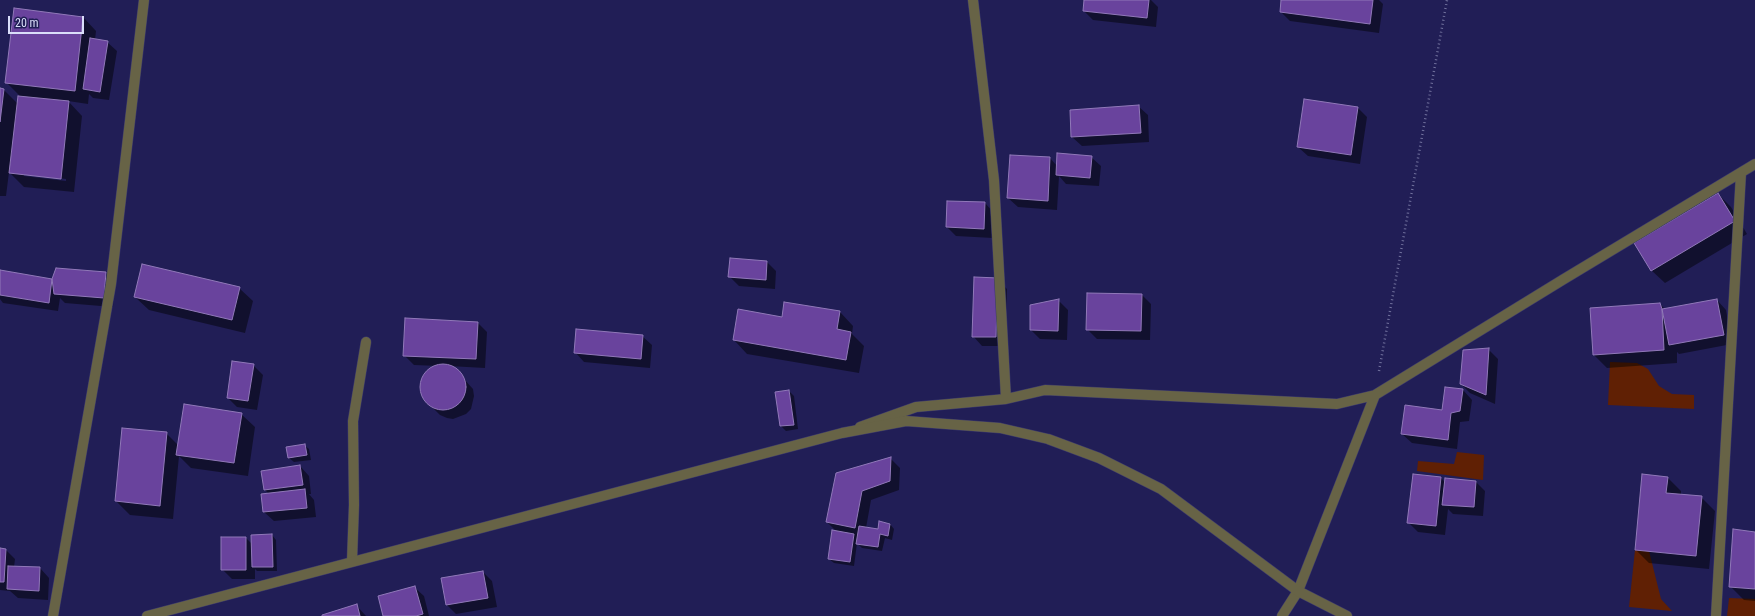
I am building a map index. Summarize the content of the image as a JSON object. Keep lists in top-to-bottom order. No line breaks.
{"scale_bar":"20 m"}
